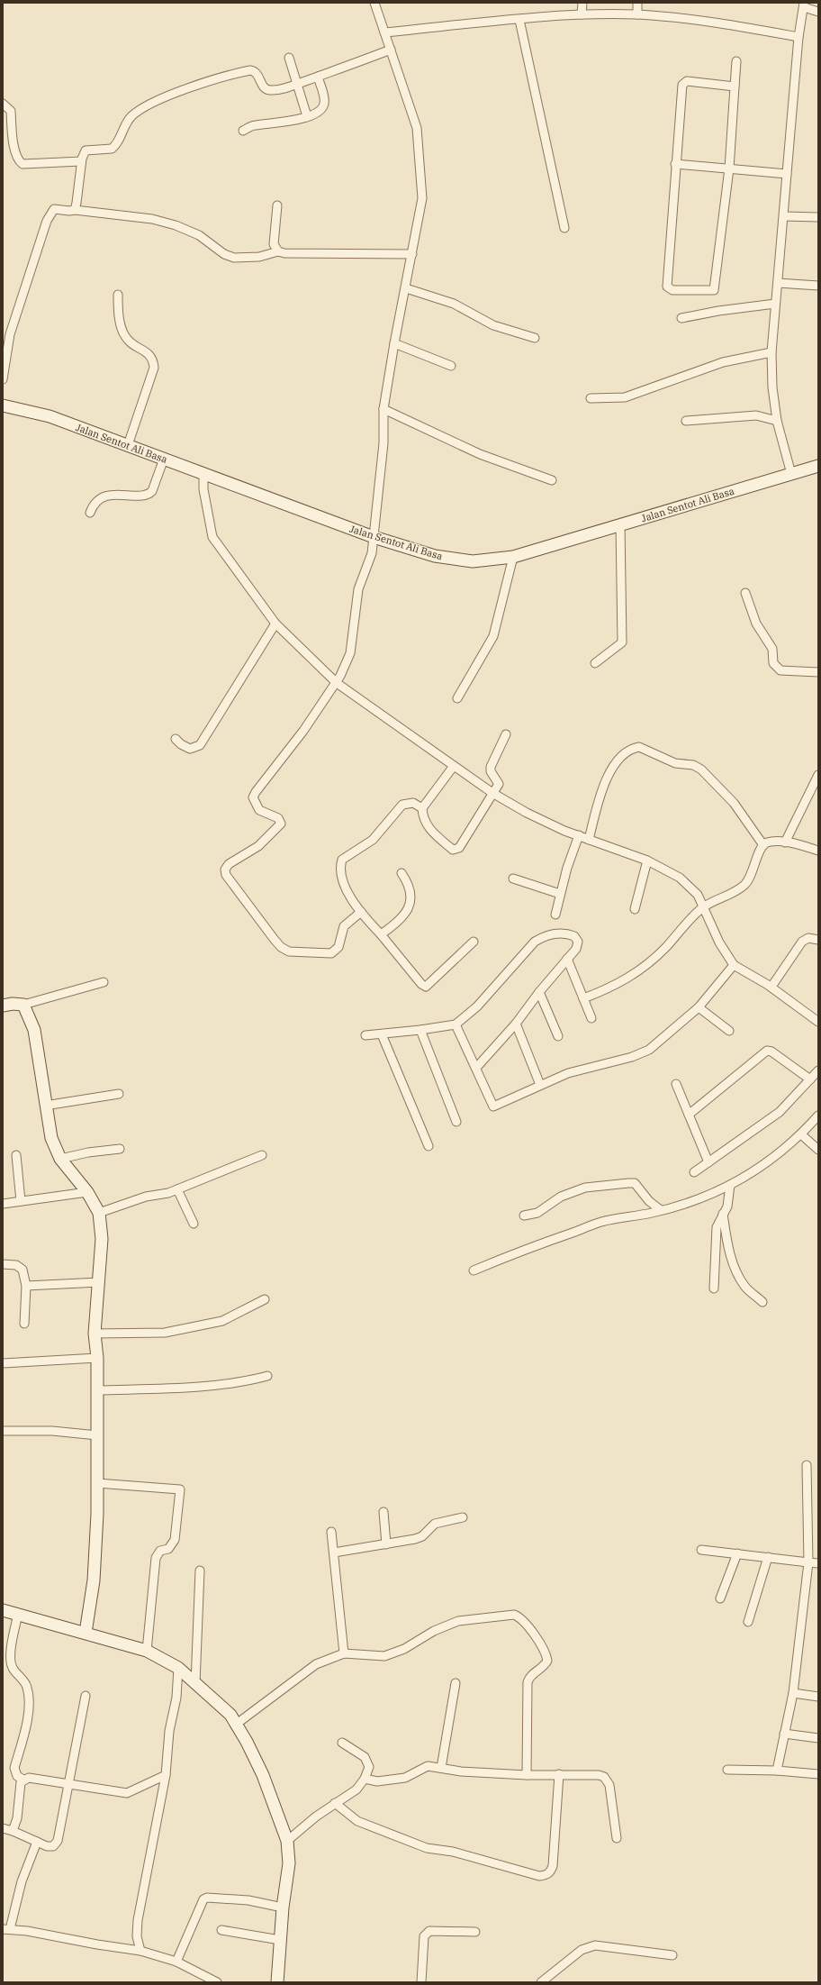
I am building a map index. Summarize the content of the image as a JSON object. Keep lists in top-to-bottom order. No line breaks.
{"streets":{"street":["Jalan Sentot Ali Basa"]}}
